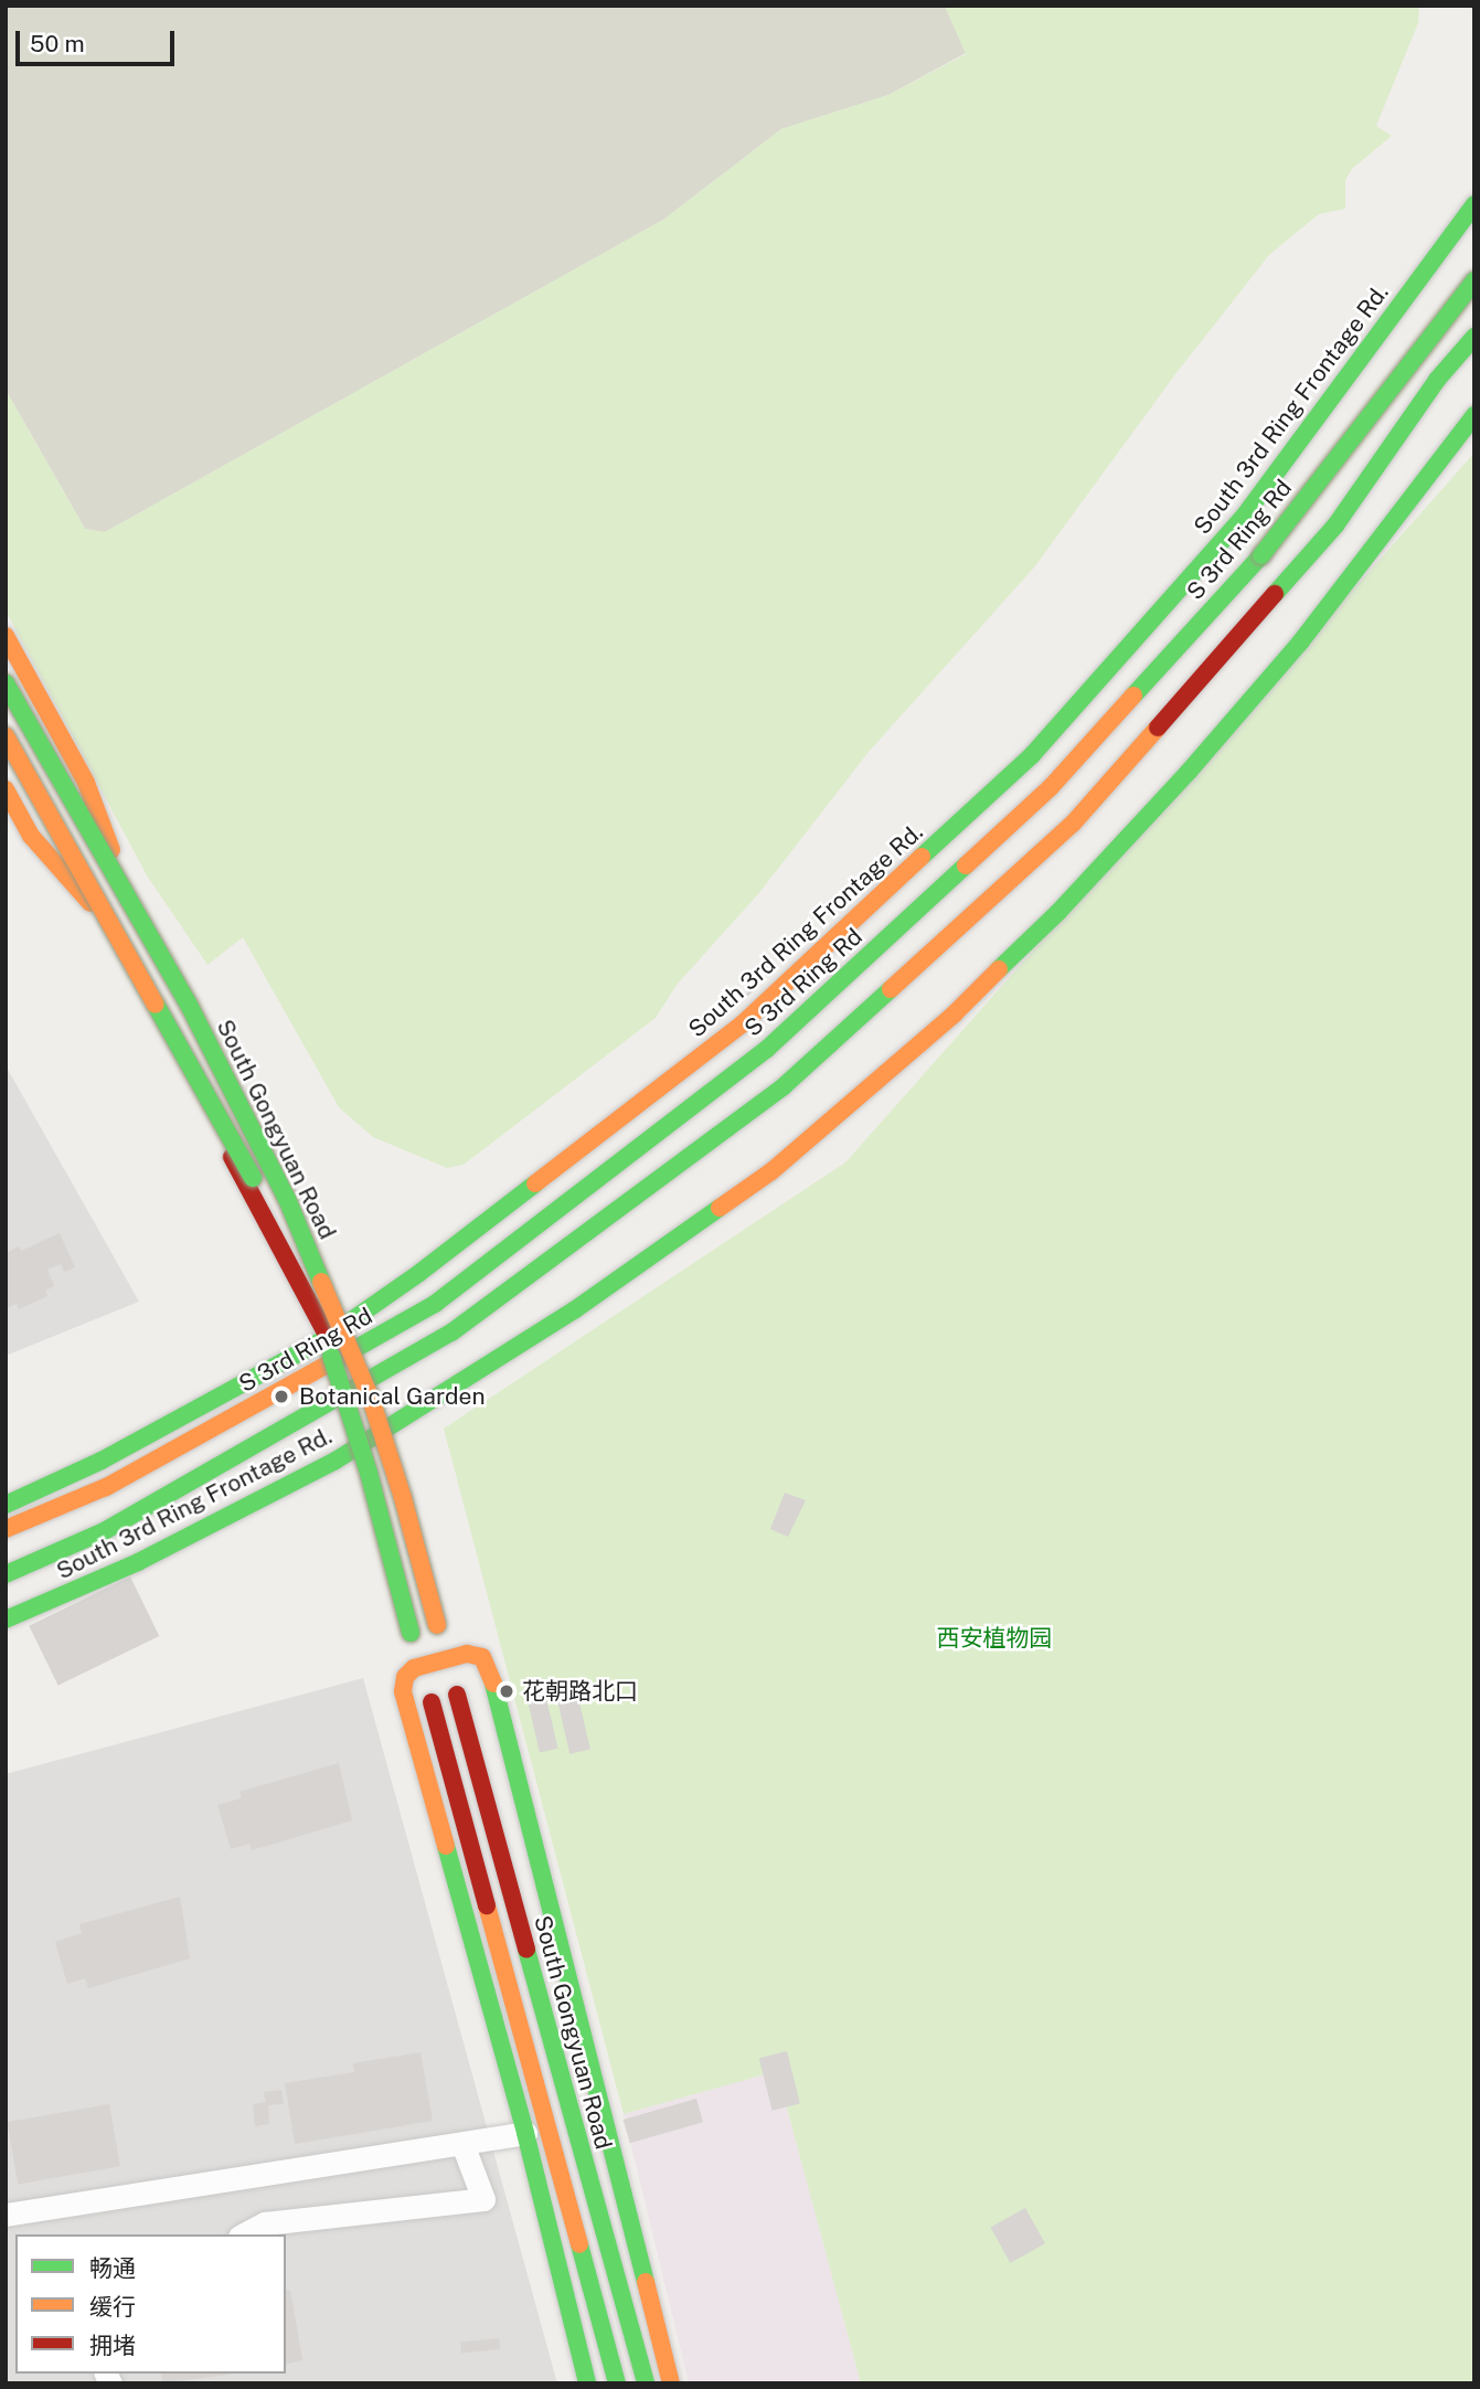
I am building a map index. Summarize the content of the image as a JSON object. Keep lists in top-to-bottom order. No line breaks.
{"streets":{"main road":["South 3rd Ring Frontage Rd.","S 3rd Ring Rd","South Gongyuan Road"]},"parks":["西安植物园"],"places":["Botanical Garden","花朝路北口"],"legend":["畅通","缓行","拥堵"],"scale_bar":"50 m"}
